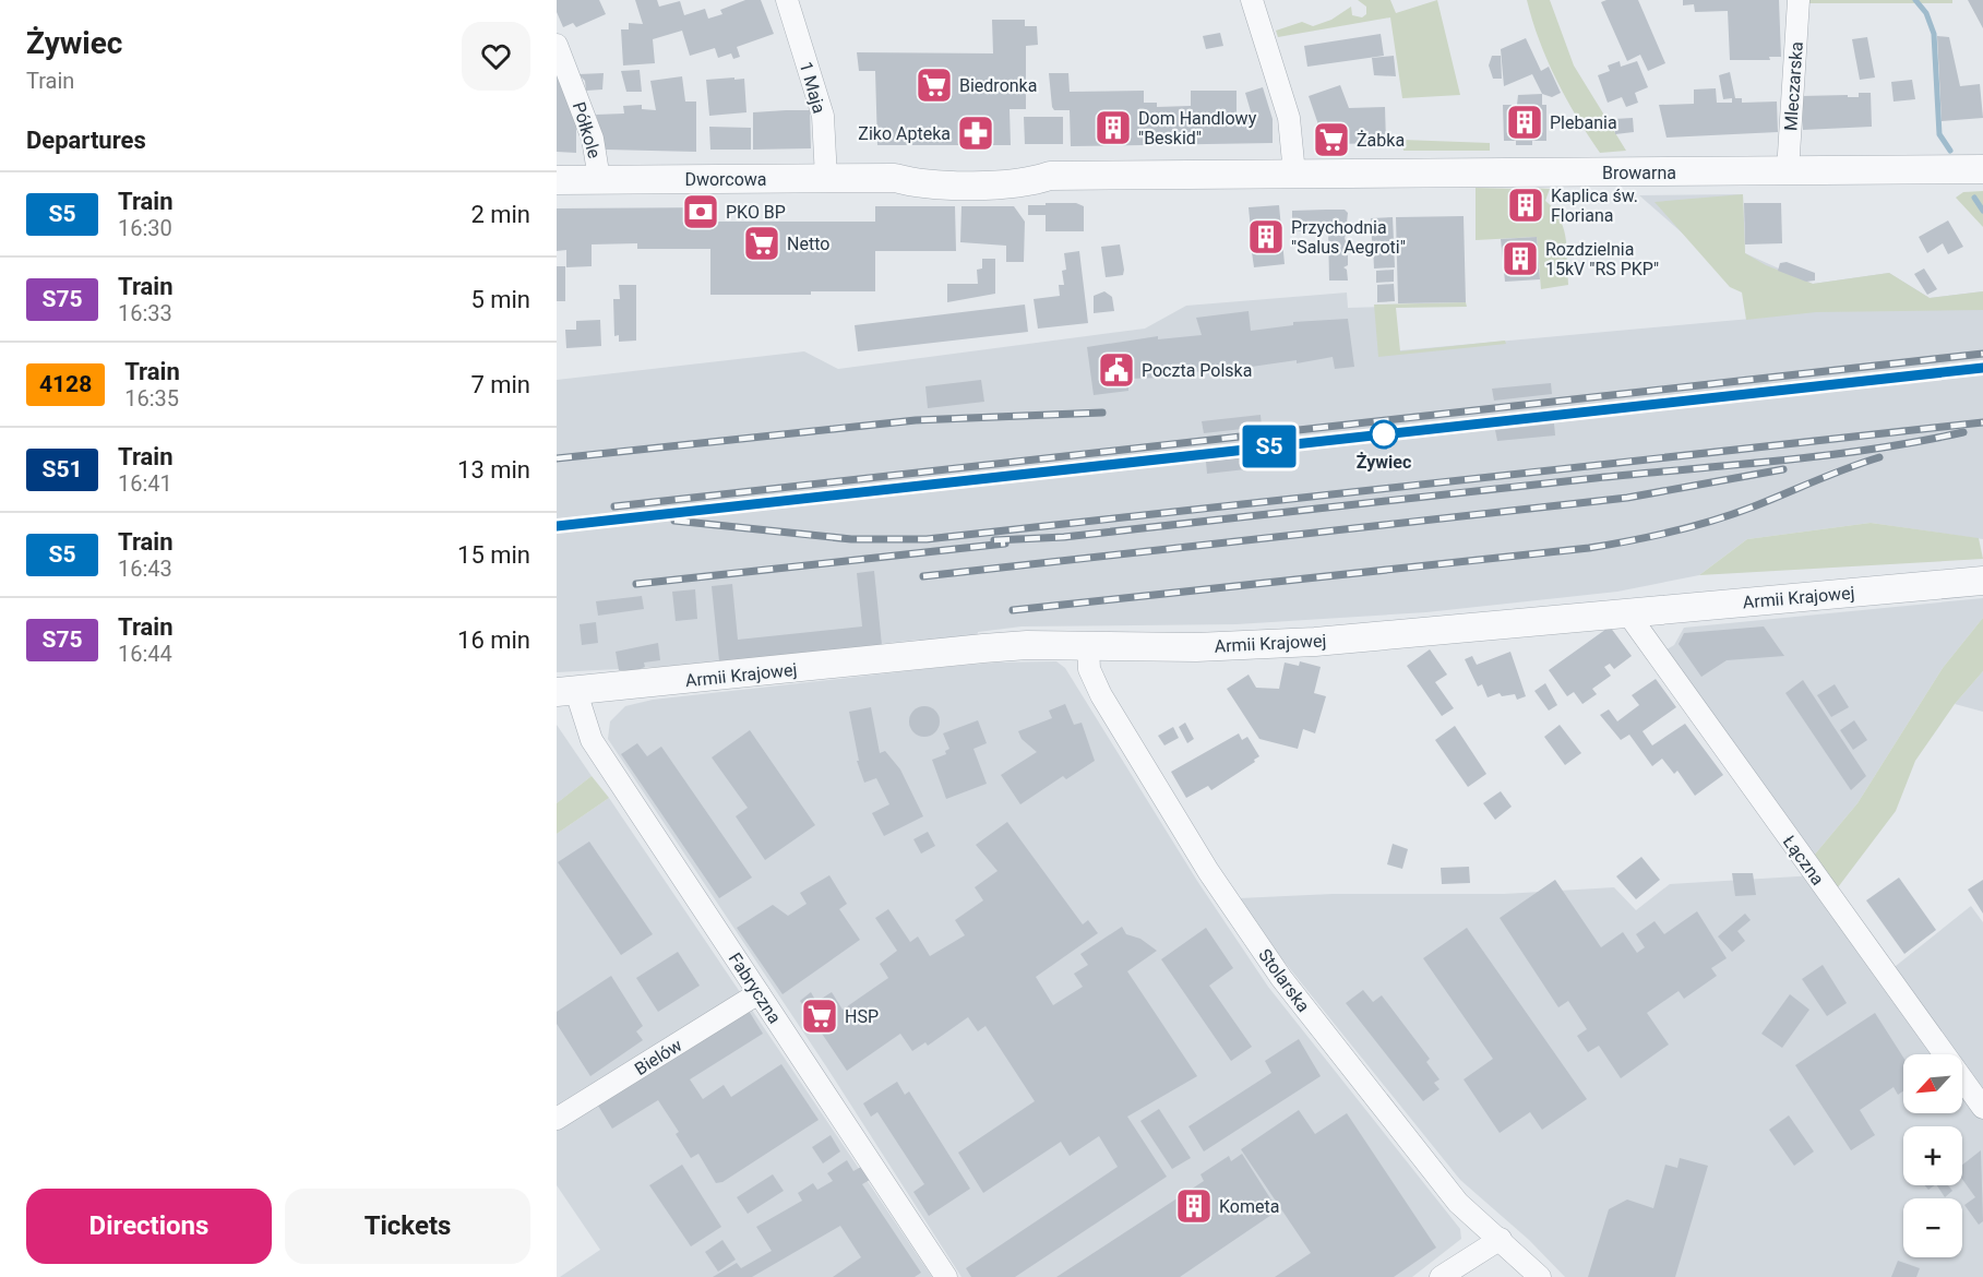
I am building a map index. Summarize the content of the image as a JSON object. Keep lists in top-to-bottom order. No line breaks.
{"streets":{"street":["Mleczarska","1 Maja","Półkole","Browarna","Dworcowa","Armii Krajowej","Łączna","Stolarska","Fabryczna","Bielów"]},"crossings":[["Mleczarska","Browarna"],["1 Maja","Dworcowa"],["Półkole","Dworcowa"],["Browarna","Dworcowa"],["Armii Krajowej","Łączna"],["Armii Krajowej","Stolarska"],["Armii Krajowej","Fabryczna"],["Fabryczna","Bielów"]],"places":{"supermarket":["Biedronka","Żabka","Netto","HSP"],"building":["Plebania","Dom Handlowy \"Beskid\"","Kaplica św. Floriana","Przychodnia \"Salus Aegroti\"","Rozdzielnia 15kV \"RS PKP\"","Kometa"],"pharmacy":["Ziko Apteka"],"bank":["PKO BP"],"public building":["Poczta Polska"],"other":["Żywiec"]},"north":"bottom left","page":{"heading":[["Żywiec","Train"],"Departures"],"on_map":"S5","list":[{"mark":"S5","name":"Train","note":"16:30","value":"2 min"},{"mark":"S75","name":"Train","note":"16:33","value":"5 min"},{"mark":"4128","name":"Train","note":"16:35","value":"7 min"},{"mark":"S51","name":"Train","note":"16:41","value":"13 min"},{"mark":"S5","name":"Train","note":"16:43","value":"15 min"},{"mark":"S75","name":"Train","note":"16:44","value":"16 min"}],"map_buttons":["+","−"],"buttons":["Directions","Tickets"]}}
